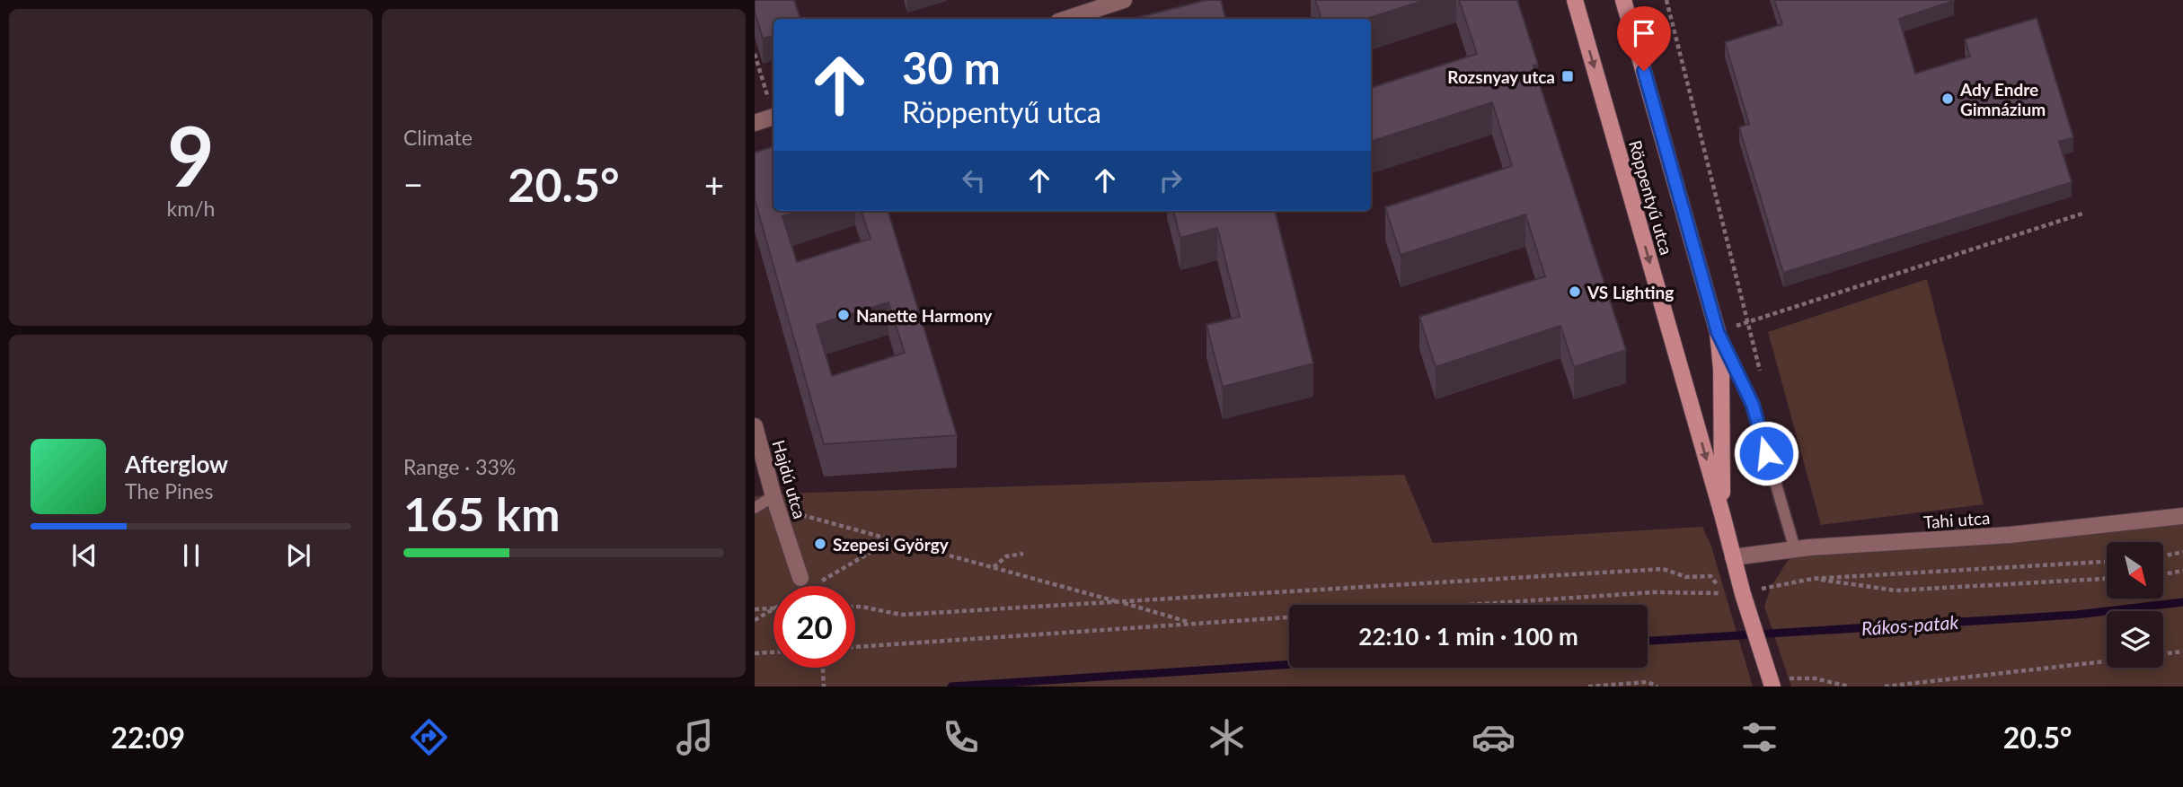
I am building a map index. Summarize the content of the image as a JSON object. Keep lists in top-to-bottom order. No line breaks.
{"streets":{"street":["Röppentyű utca","Hajdú utca","Tahi utca"]},"crossings":[["Röppentyű utca","Tahi utca"]],"water":["Rákos-patak"],"places":{"transit":["Rozsnyay utca"],"other":["Ady Endre Gimnázium","VS Lighting","Nanette Harmony","Szepesi György"]},"north":"bottom right","page":{"tile":[["9","km/h"],"Climate",["Range · 33%","165 km"]],"turn":["30 m","Röppentyű utca"],"heat":["−","20.5°","+"],"song":["Afterglow","The Pines"],"limit":"20","trip":"22:10 · 1 min · 100 m","tabs":["22:09","20.5°"]}}
